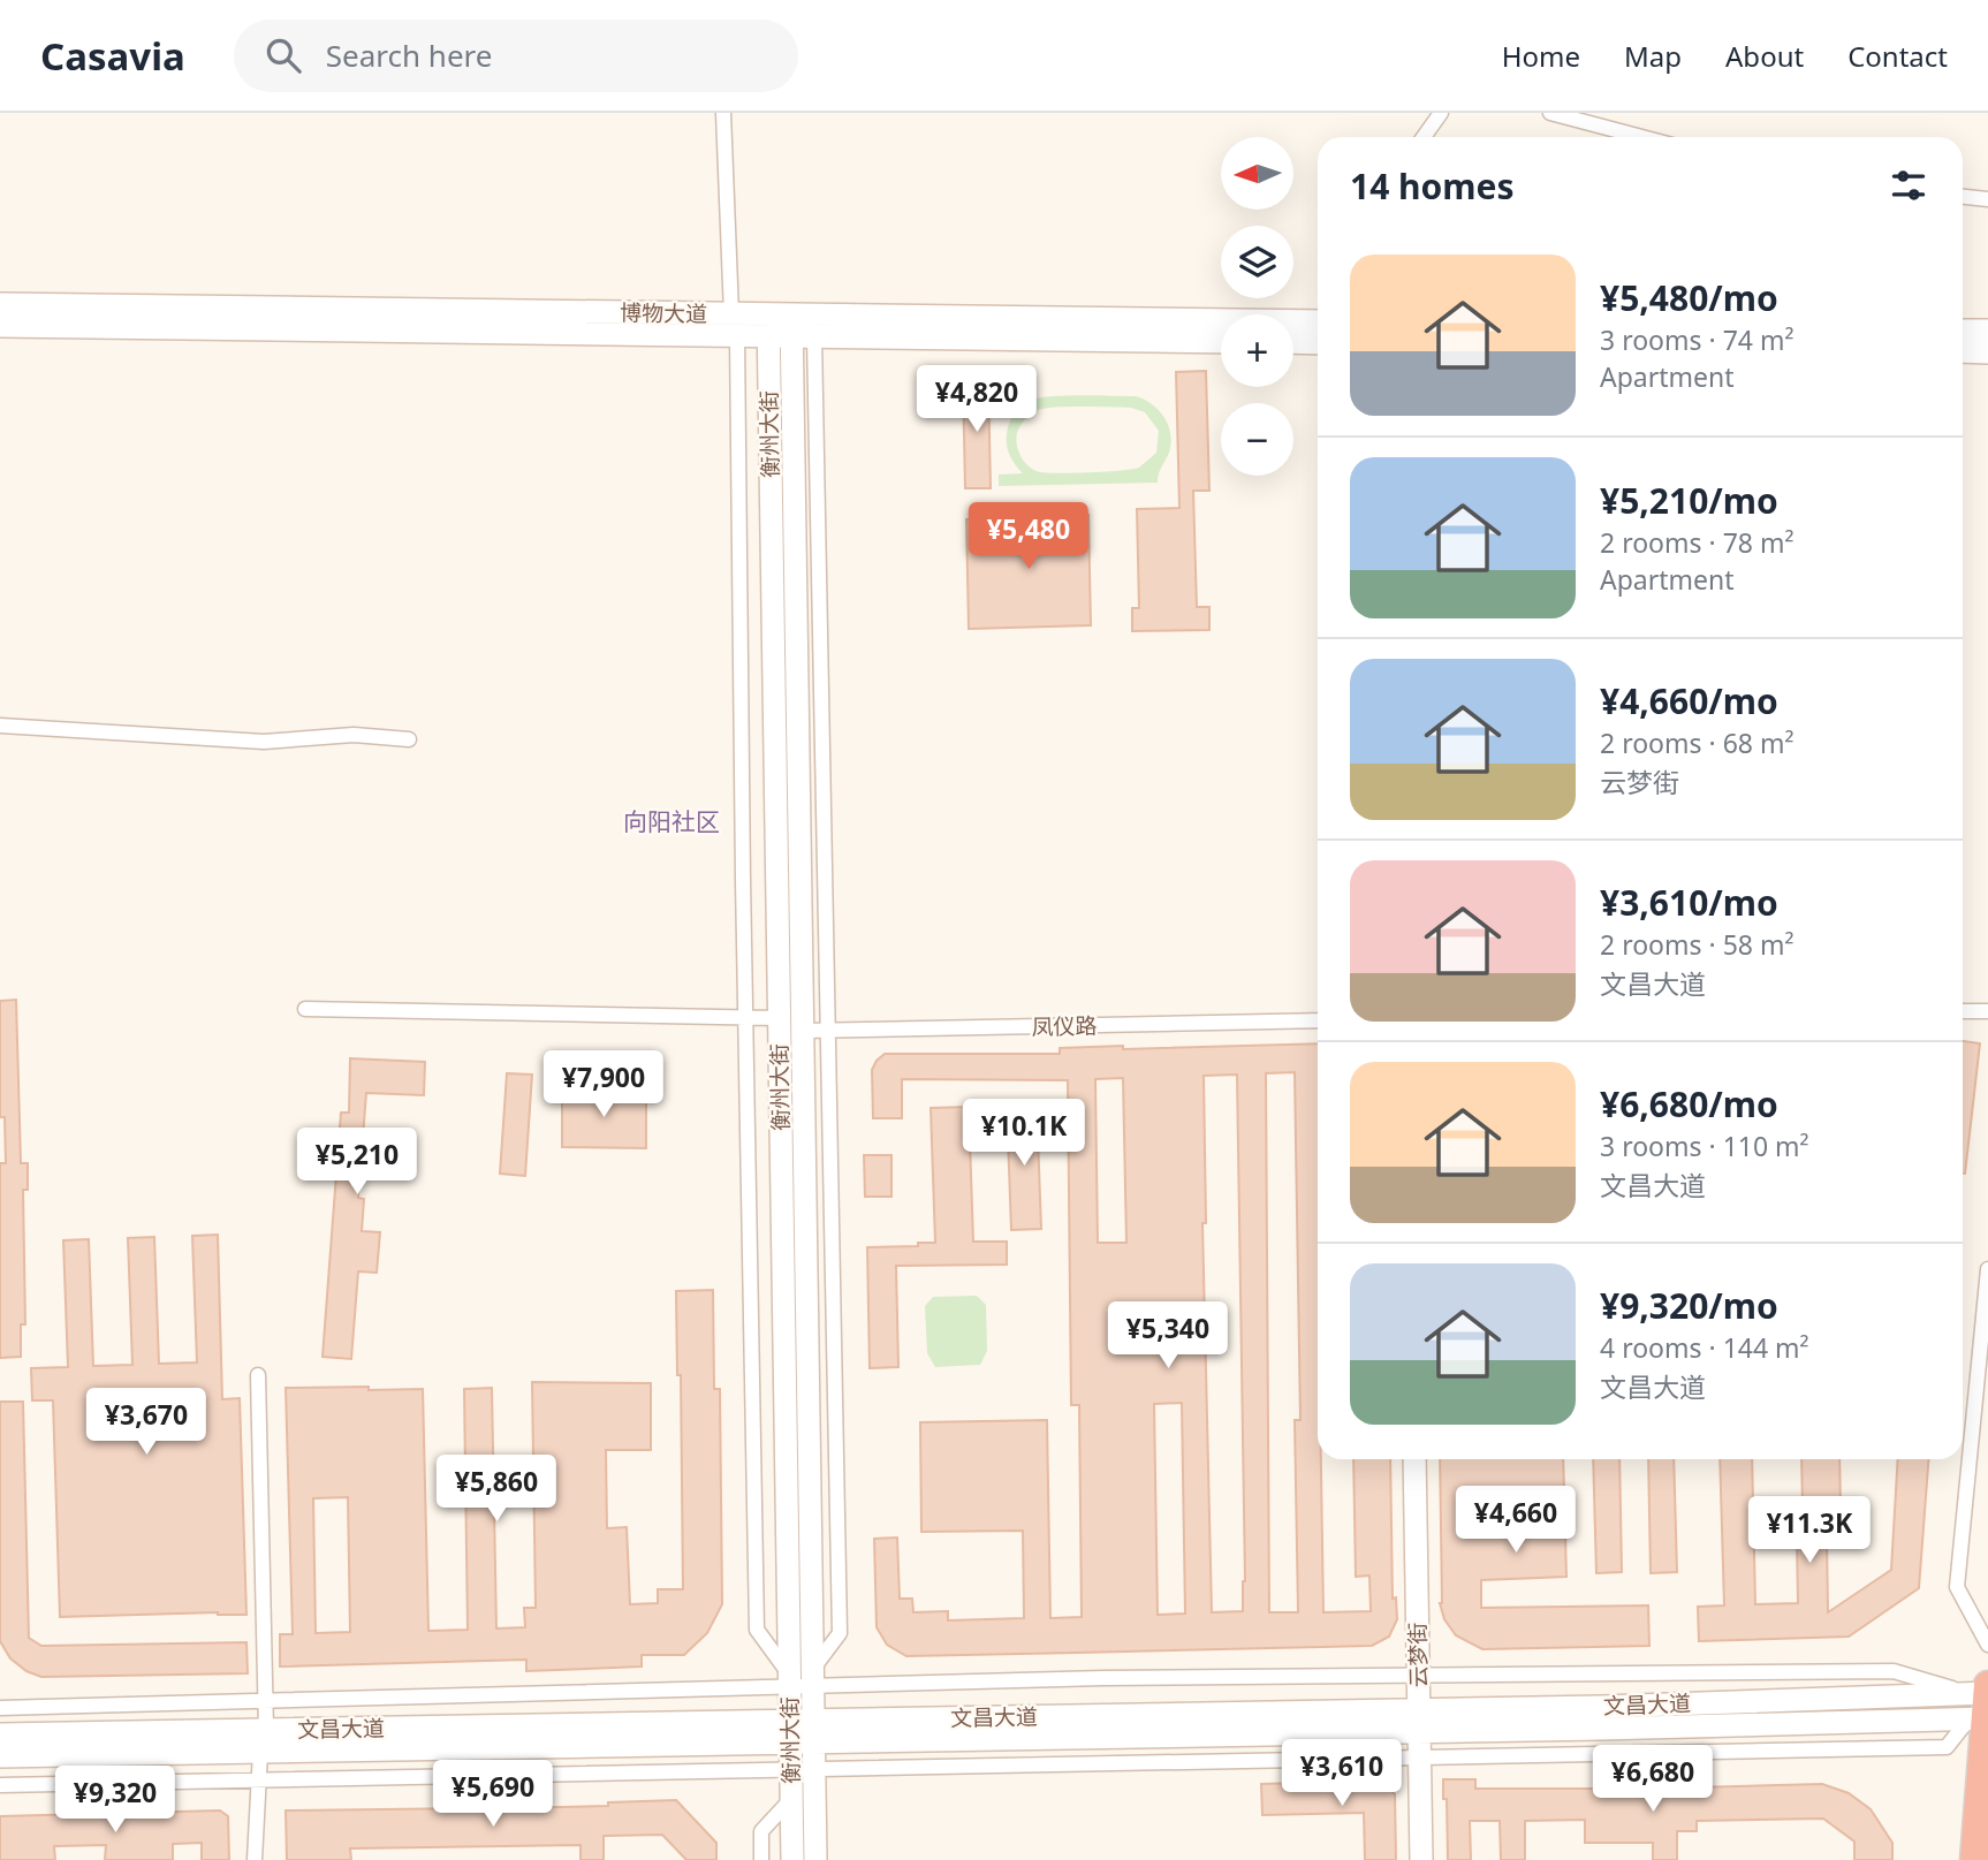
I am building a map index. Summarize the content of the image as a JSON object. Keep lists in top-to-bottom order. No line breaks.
{"streets":{"main road":["博物大道","衡州大街","云梦街","文昌大道"],"street":["凤仪路"]},"crossings":[["博物大道","衡州大街"],["衡州大街","凤仪路"],["衡州大街","文昌大道"],["云梦街","文昌大道"]],"districts":["向阳社区"],"north":"left","page":{"header":"Casavia","search":"Search here","nav":["Home","Map","About","Contact"],"map_buttons":["+","−"],"heading":"14 homes","list":[{"name":"¥5,480/mo","note":"3 rooms · 74 m² · Apartment"},{"name":"¥5,210/mo","note":"2 rooms · 78 m² · Apartment"},{"name":"¥4,660/mo","note":"2 rooms · 68 m² · 云梦街"},{"name":"¥3,610/mo","note":"2 rooms · 58 m² · 文昌大道"},{"name":"¥6,680/mo","note":"3 rooms · 110 m² · 文昌大道"},{"name":"¥9,320/mo","note":"4 rooms · 144 m² · 文昌大道"}],"price":["¥4,820","¥5,480","¥7,900","¥10.1K","¥5,210","¥5,340","¥3,670","¥5,860","¥4,660","¥11.3K","¥3,610","¥6,680","¥5,690","¥9,320"]}}
